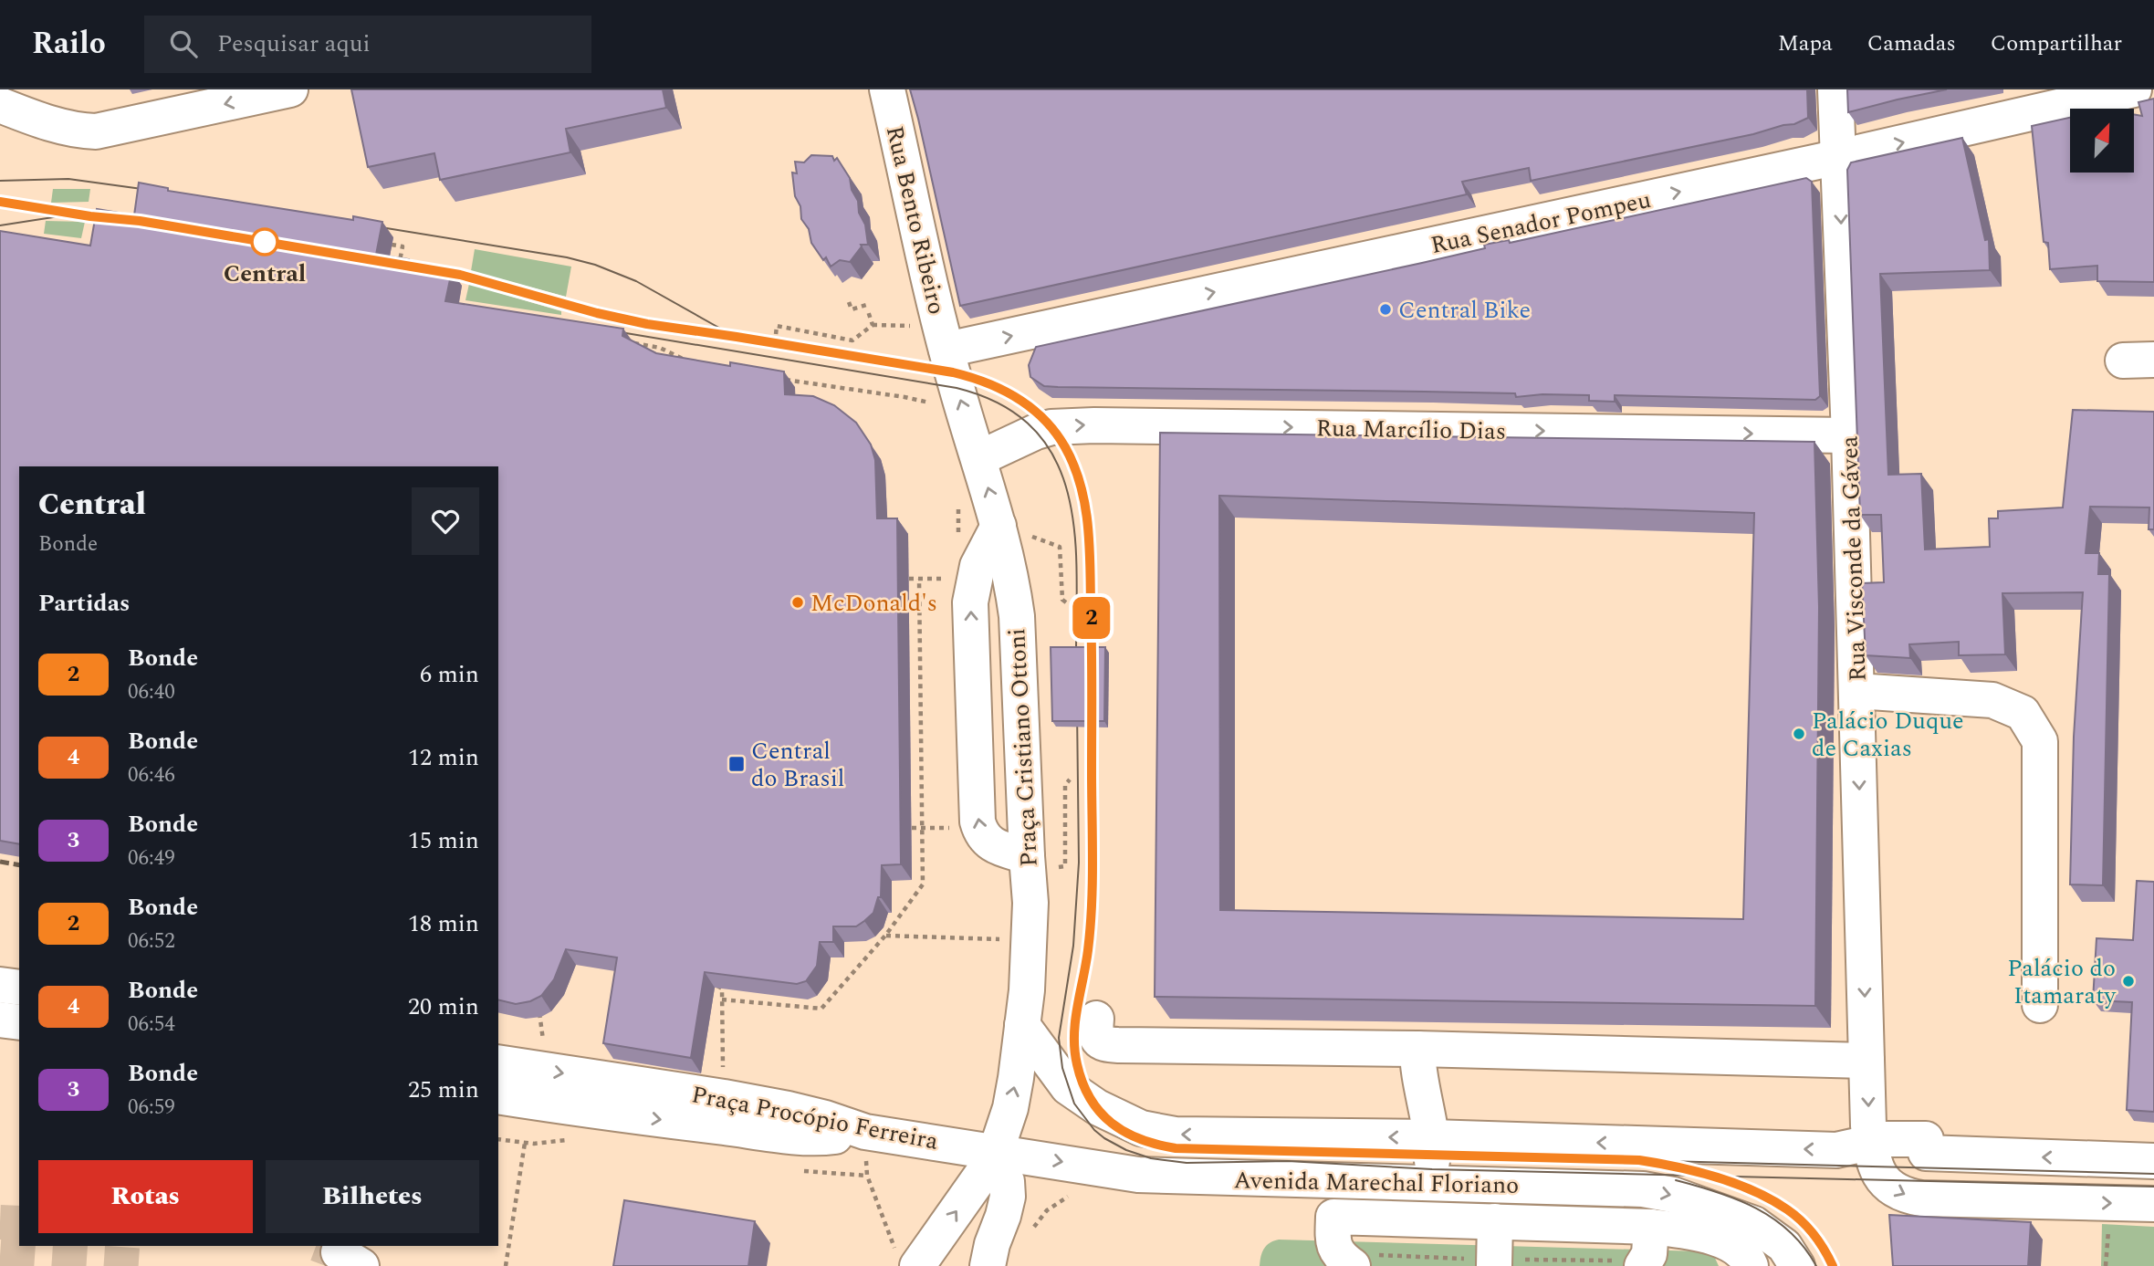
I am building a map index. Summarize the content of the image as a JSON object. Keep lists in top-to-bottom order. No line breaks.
{"streets":{"street":["Rua Bento Ribeiro","Rua Senador Pompeu","Rua Marcílio Dias","Rua Visconde da Gávea","Praça Cristiano Ottoni","Praça Procópio Ferreira","Avenida Marechal Floriano"]},"crossings":[["Rua Bento Ribeiro","Rua Senador Pompeu"],["Rua Bento Ribeiro","Praça Cristiano Ottoni"],["Rua Senador Pompeu","Rua Visconde da Gávea"],["Rua Senador Pompeu","Praça Cristiano Ottoni"],["Rua Marcílio Dias","Rua Visconde da Gávea"],["Rua Marcílio Dias","Praça Cristiano Ottoni"],["Rua Visconde da Gávea","Avenida Marechal Floriano"],["Praça Cristiano Ottoni","Praça Procópio Ferreira"],["Praça Cristiano Ottoni","Avenida Marechal Floriano"],["Praça Procópio Ferreira","Avenida Marechal Floriano"]],"one_way":["Rua Senador Pompeu","Rua Marcílio Dias","Rua Visconde da Gávea","Praça Cristiano Ottoni"],"places":{"other":["Central","Central Bike","McDonald's","Palácio Duque de Caxias","Palácio do Itamaraty"],"transit":["Central do Brasil"]},"lines":["tram line 2"],"north":"top right","page":{"header":"Railo","search":"Pesquisar aqui","nav":["Mapa","Camadas","Compartilhar"],"on_map":"2","heading":[["Central","Bonde"],"Partidas"],"list":[{"mark":"2","name":"Bonde","note":"06:40","value":"6 min"},{"mark":"4","name":"Bonde","note":"06:46","value":"12 min"},{"mark":"3","name":"Bonde","note":"06:49","value":"15 min"},{"mark":"2","name":"Bonde","note":"06:52","value":"18 min"},{"mark":"4","name":"Bonde","note":"06:54","value":"20 min"},{"mark":"3","name":"Bonde","note":"06:59","value":"25 min"}],"buttons":["Rotas","Bilhetes"]}}
